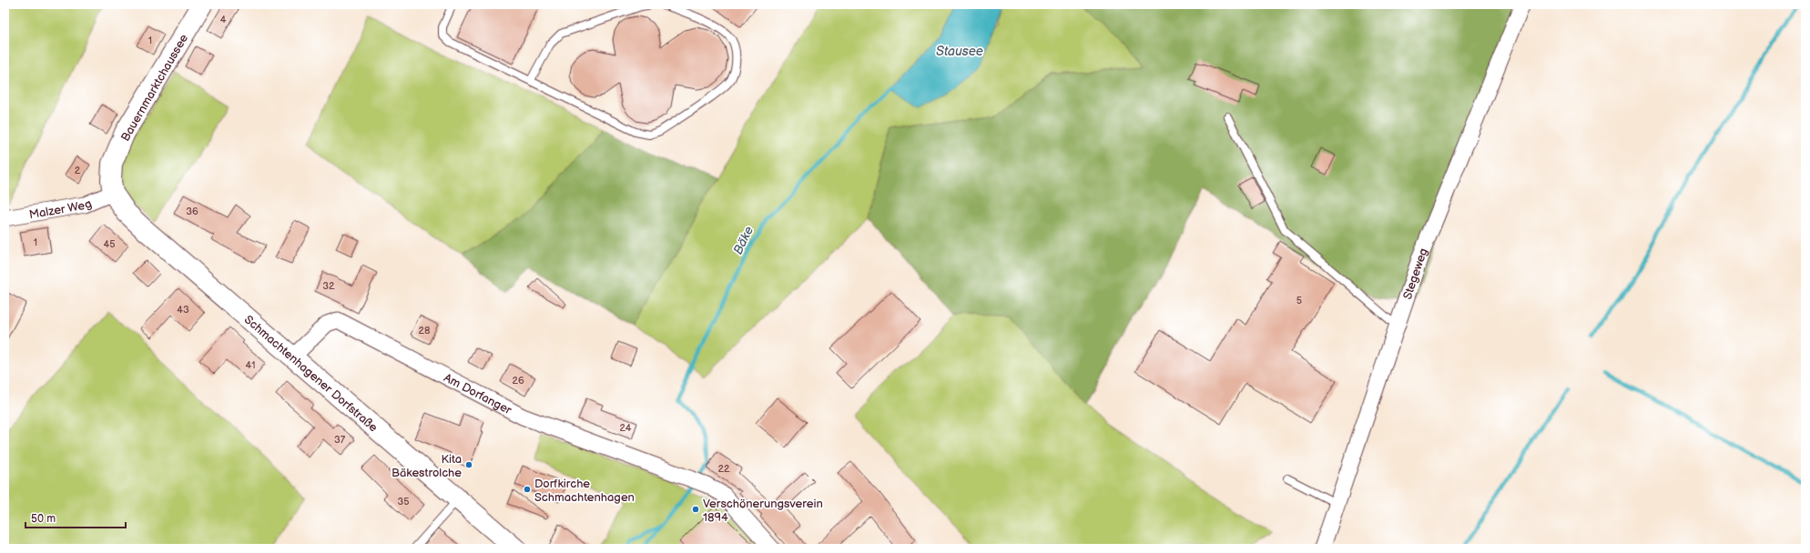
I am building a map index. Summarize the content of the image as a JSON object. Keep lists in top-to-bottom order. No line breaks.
{"streets":{"main road":["Bauernmarktchaussee","Schmachtenhagener Dorfstraße"],"street":["Malzer Weg","Stegeweg","Am Dorfanger"]},"crossings":[["Bauernmarktchaussee","Malzer Weg"],["Bauernmarktchaussee","Schmachtenhagener Dorfstraße"],["Malzer Weg","Schmachtenhagener Dorfstraße"],["Schmachtenhagener Dorfstraße","Am Dorfanger"]],"water":["Stausee","Bäke"],"places":["Kita Bäkestrolche","Dorfkirche Schmachtenhagen","Verschönerungsverein 1894"],"house_numbers":["4","1","2","36","1","45","32","5","43","28","41","26","24","37","22","35"],"scale_bar":"50 m"}
